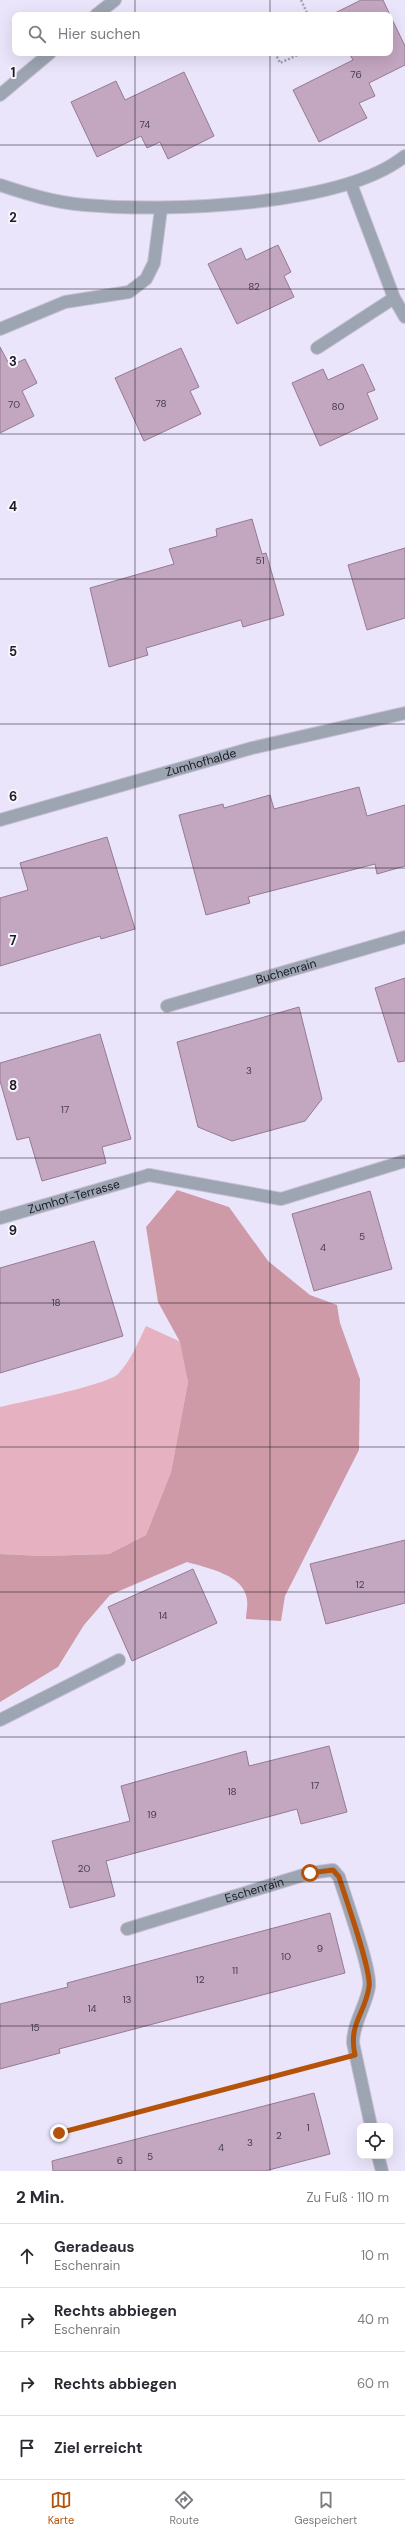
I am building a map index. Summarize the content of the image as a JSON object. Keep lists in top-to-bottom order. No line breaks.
{"streets":{"street":["Zumhofhalde","Buchenrain","Zumhof-Terrasse","Eschenrain"]},"house_numbers":["76","74","82","78","70","80","51","3","17","5","4","18","12","14","17","18","19","20","9","10","11","12","13","14","15","1","2","3","4","5","6"],"page":{"search":"Hier suchen","heading":["2 Min.","Zu Fuß · 110 m"],"list":[["Geradeaus","Eschenrain","10 m"],["Rechts abbiegen","Eschenrain","40 m"],["Rechts abbiegen","60 m"],"Ziel erreicht"],"nav":["Karte","Route","Gespeichert"]},"grid":{"rows":["1","2","3","4","5","6","7","8","9"]}}
